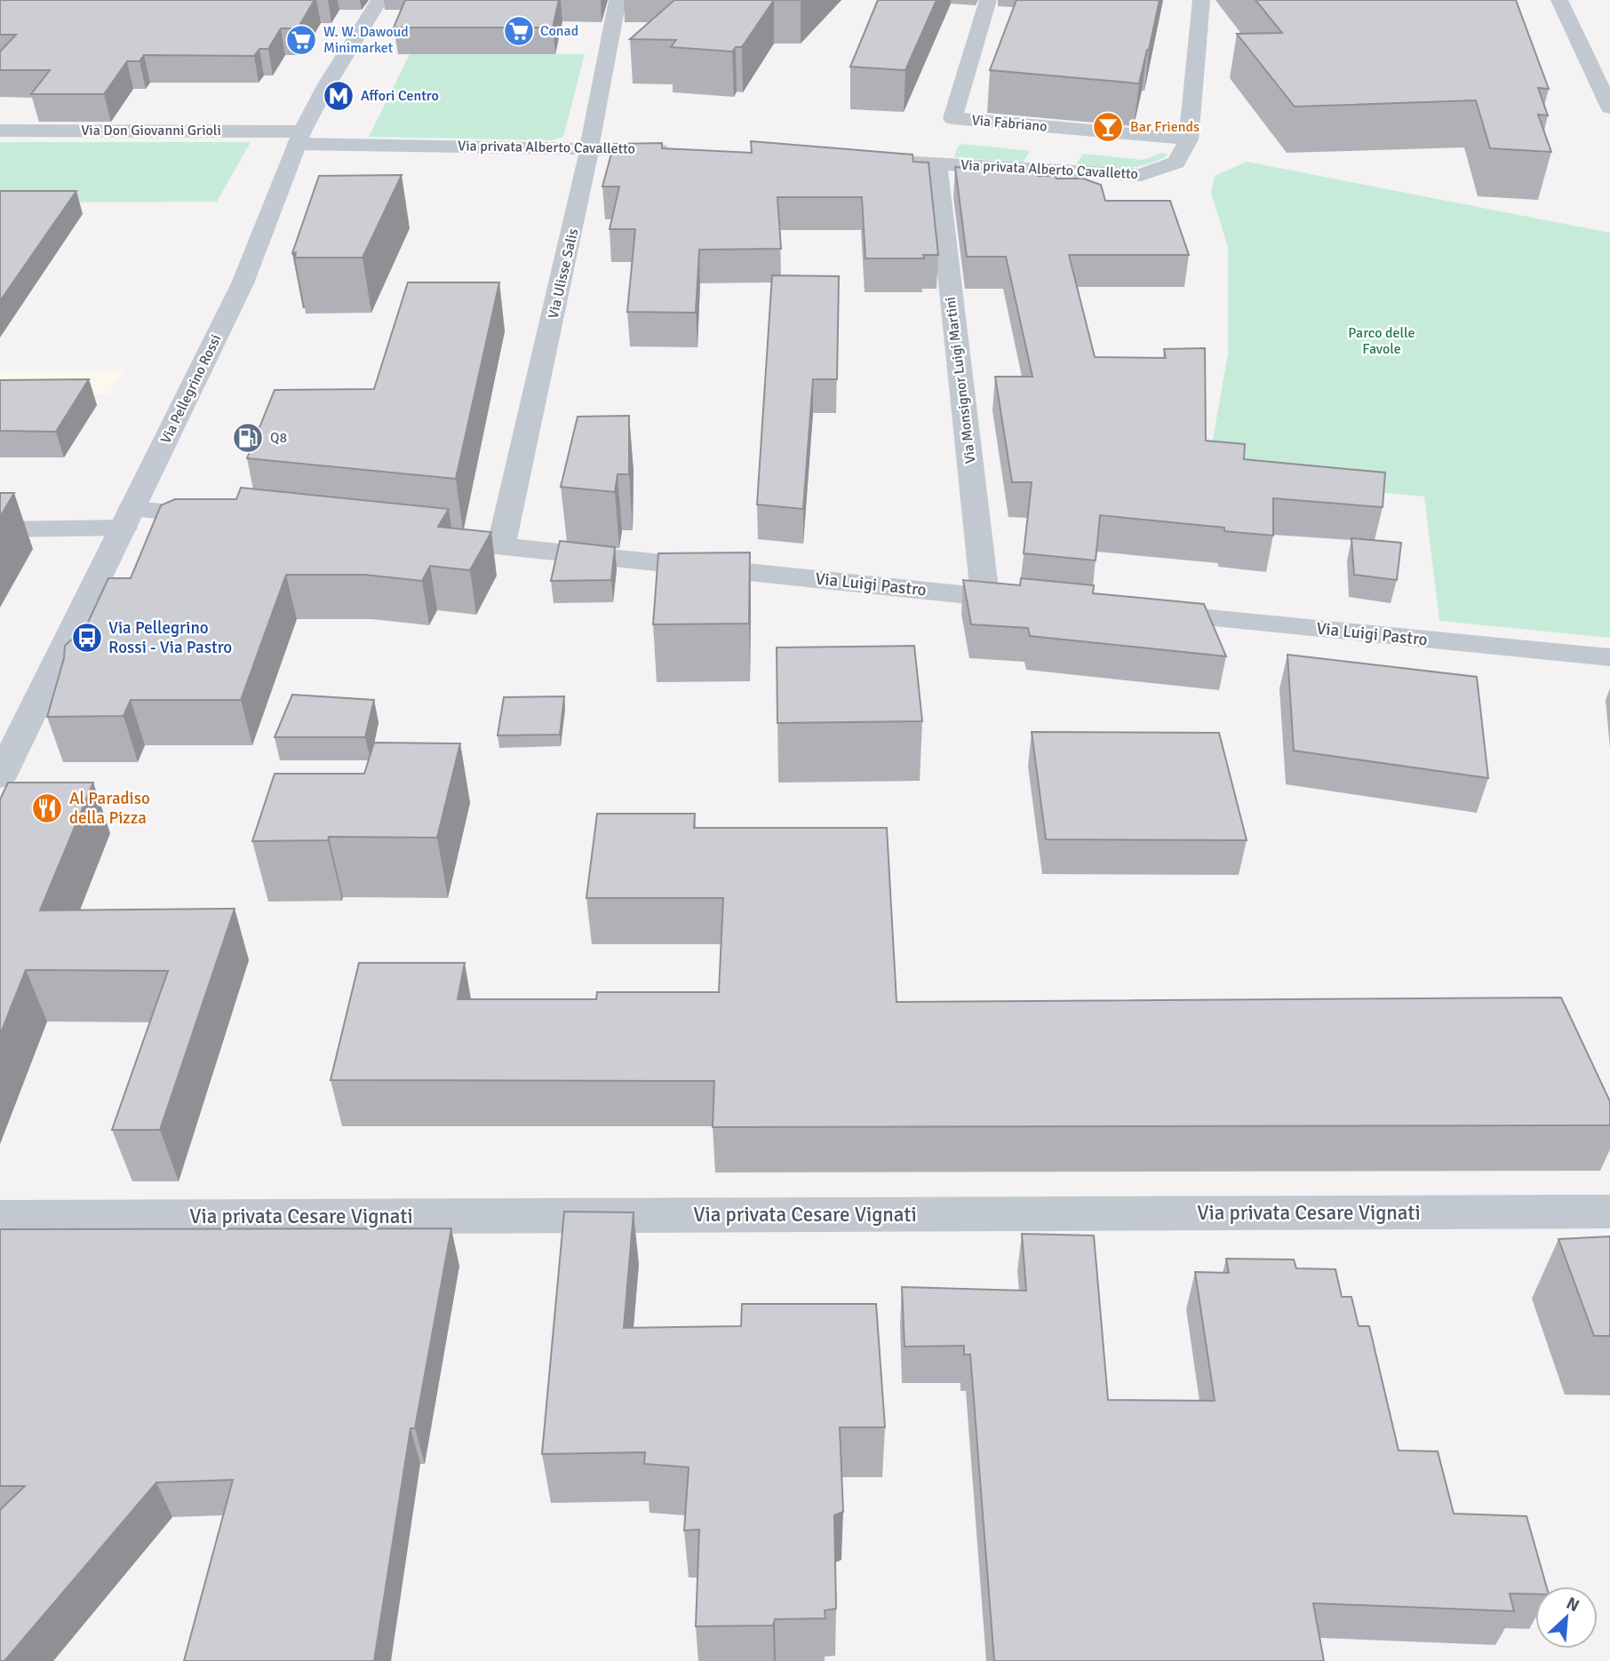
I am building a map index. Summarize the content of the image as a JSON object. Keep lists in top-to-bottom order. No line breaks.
{"streets":{"main road":["Via Pellegrino Rossi"],"street":["Via Fabriano","Via Don Giovanni Grioli","Via privata Alberto Cavalletto","Via Ulisse Salis","Via Monsignor Luigi Martini","Via Luigi Pastro","Via privata Cesare Vignati"]},"crossings":[["Via Fabriano","Via privata Alberto Cavalletto"],["Via Don Giovanni Grioli","Via privata Alberto Cavalletto"],["Via Don Giovanni Grioli","Via Pellegrino Rossi"],["Via privata Alberto Cavalletto","Via Ulisse Salis"],["Via privata Alberto Cavalletto","Via Monsignor Luigi Martini"],["Via privata Alberto Cavalletto","Via Pellegrino Rossi"],["Via Ulisse Salis","Via Luigi Pastro"],["Via Monsignor Luigi Martini","Via Luigi Pastro"]],"parks":["Parco delle Favole"],"places":{"supermarket":["Conad","W. W. Dawoud Minimarket"],"metro station":["Affori Centro"],"bar":["Bar Friends"],"fuel station":["Q8"],"bus stop":["Via Pellegrino Rossi - Via Pastro"],"restaurant":["Al Paradiso della Pizza"]},"north":"top right"}
